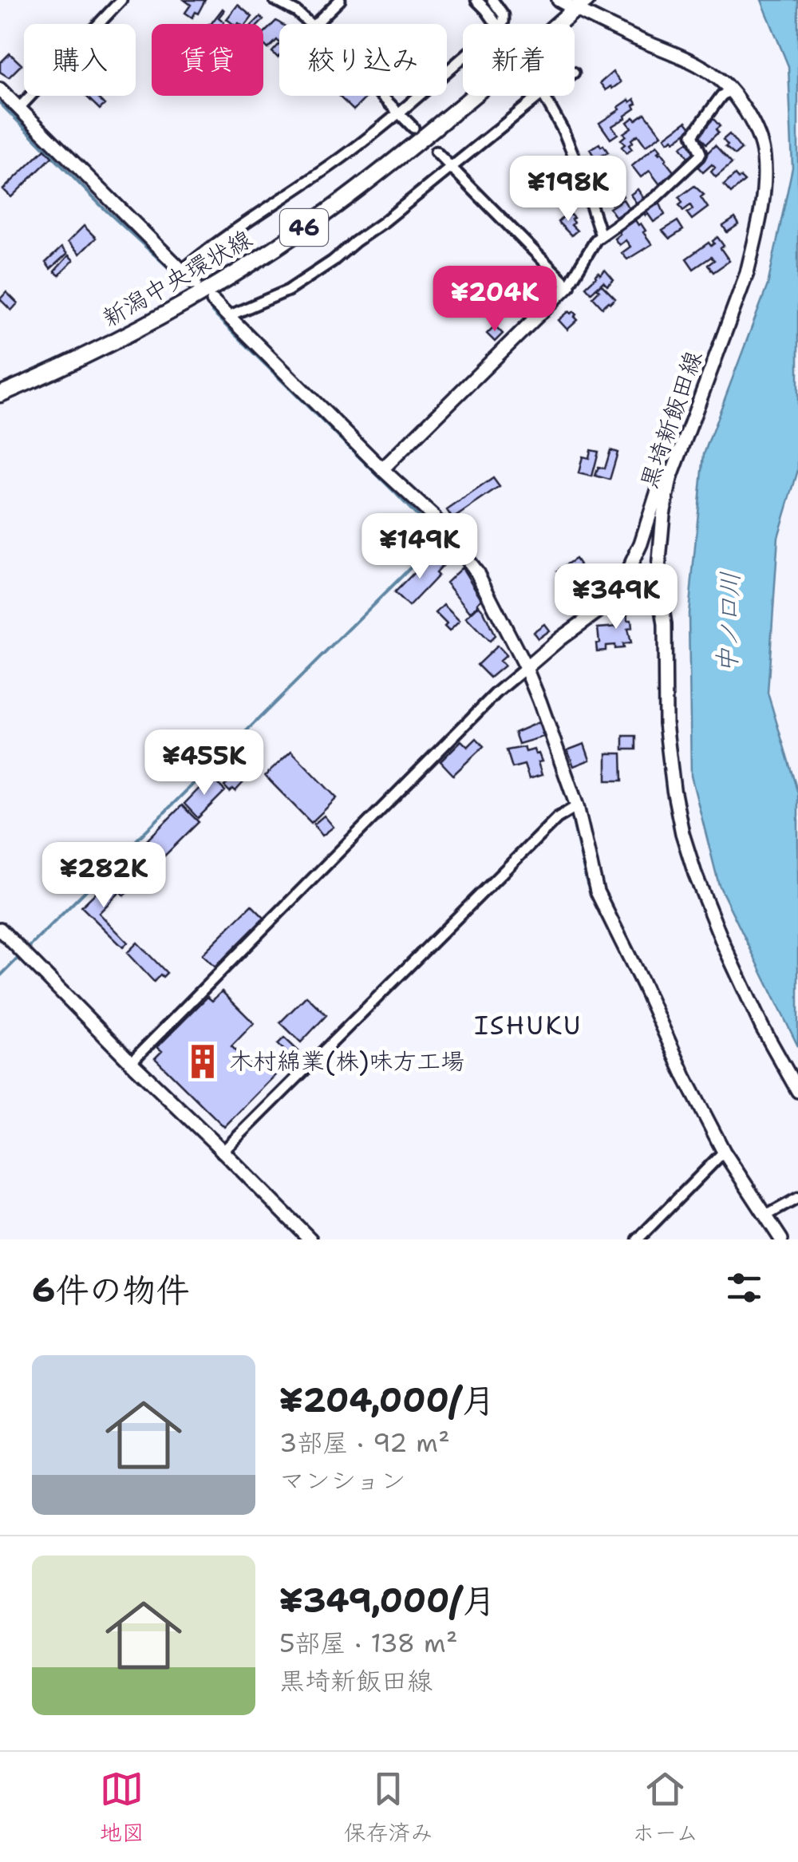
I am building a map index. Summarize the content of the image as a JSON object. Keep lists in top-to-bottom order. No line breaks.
{"streets":{"main road":["46","新潟中央環状線"],"street":["黒埼新飯田線"]},"crossings":[["新潟中央環状線","黒埼新飯田線"]],"districts":["ISHUKU"],"water":["中ノ口川"],"places":{"building":["木村綿業(株)味方工場"]},"page":{"chip":["購入","賃貸","絞り込み","新着"],"price":["¥198K","¥204K","¥149K","¥349K","¥455K","¥282K"],"heading":"6件の物件","list":[{"name":"¥204,000/月","note":"3部屋 · 92 m² · マンション"},{"name":"¥349,000/月","note":"5部屋 · 138 m² · 黒埼新飯田線"}],"tabs":["地図","保存済み","ホーム"]}}
